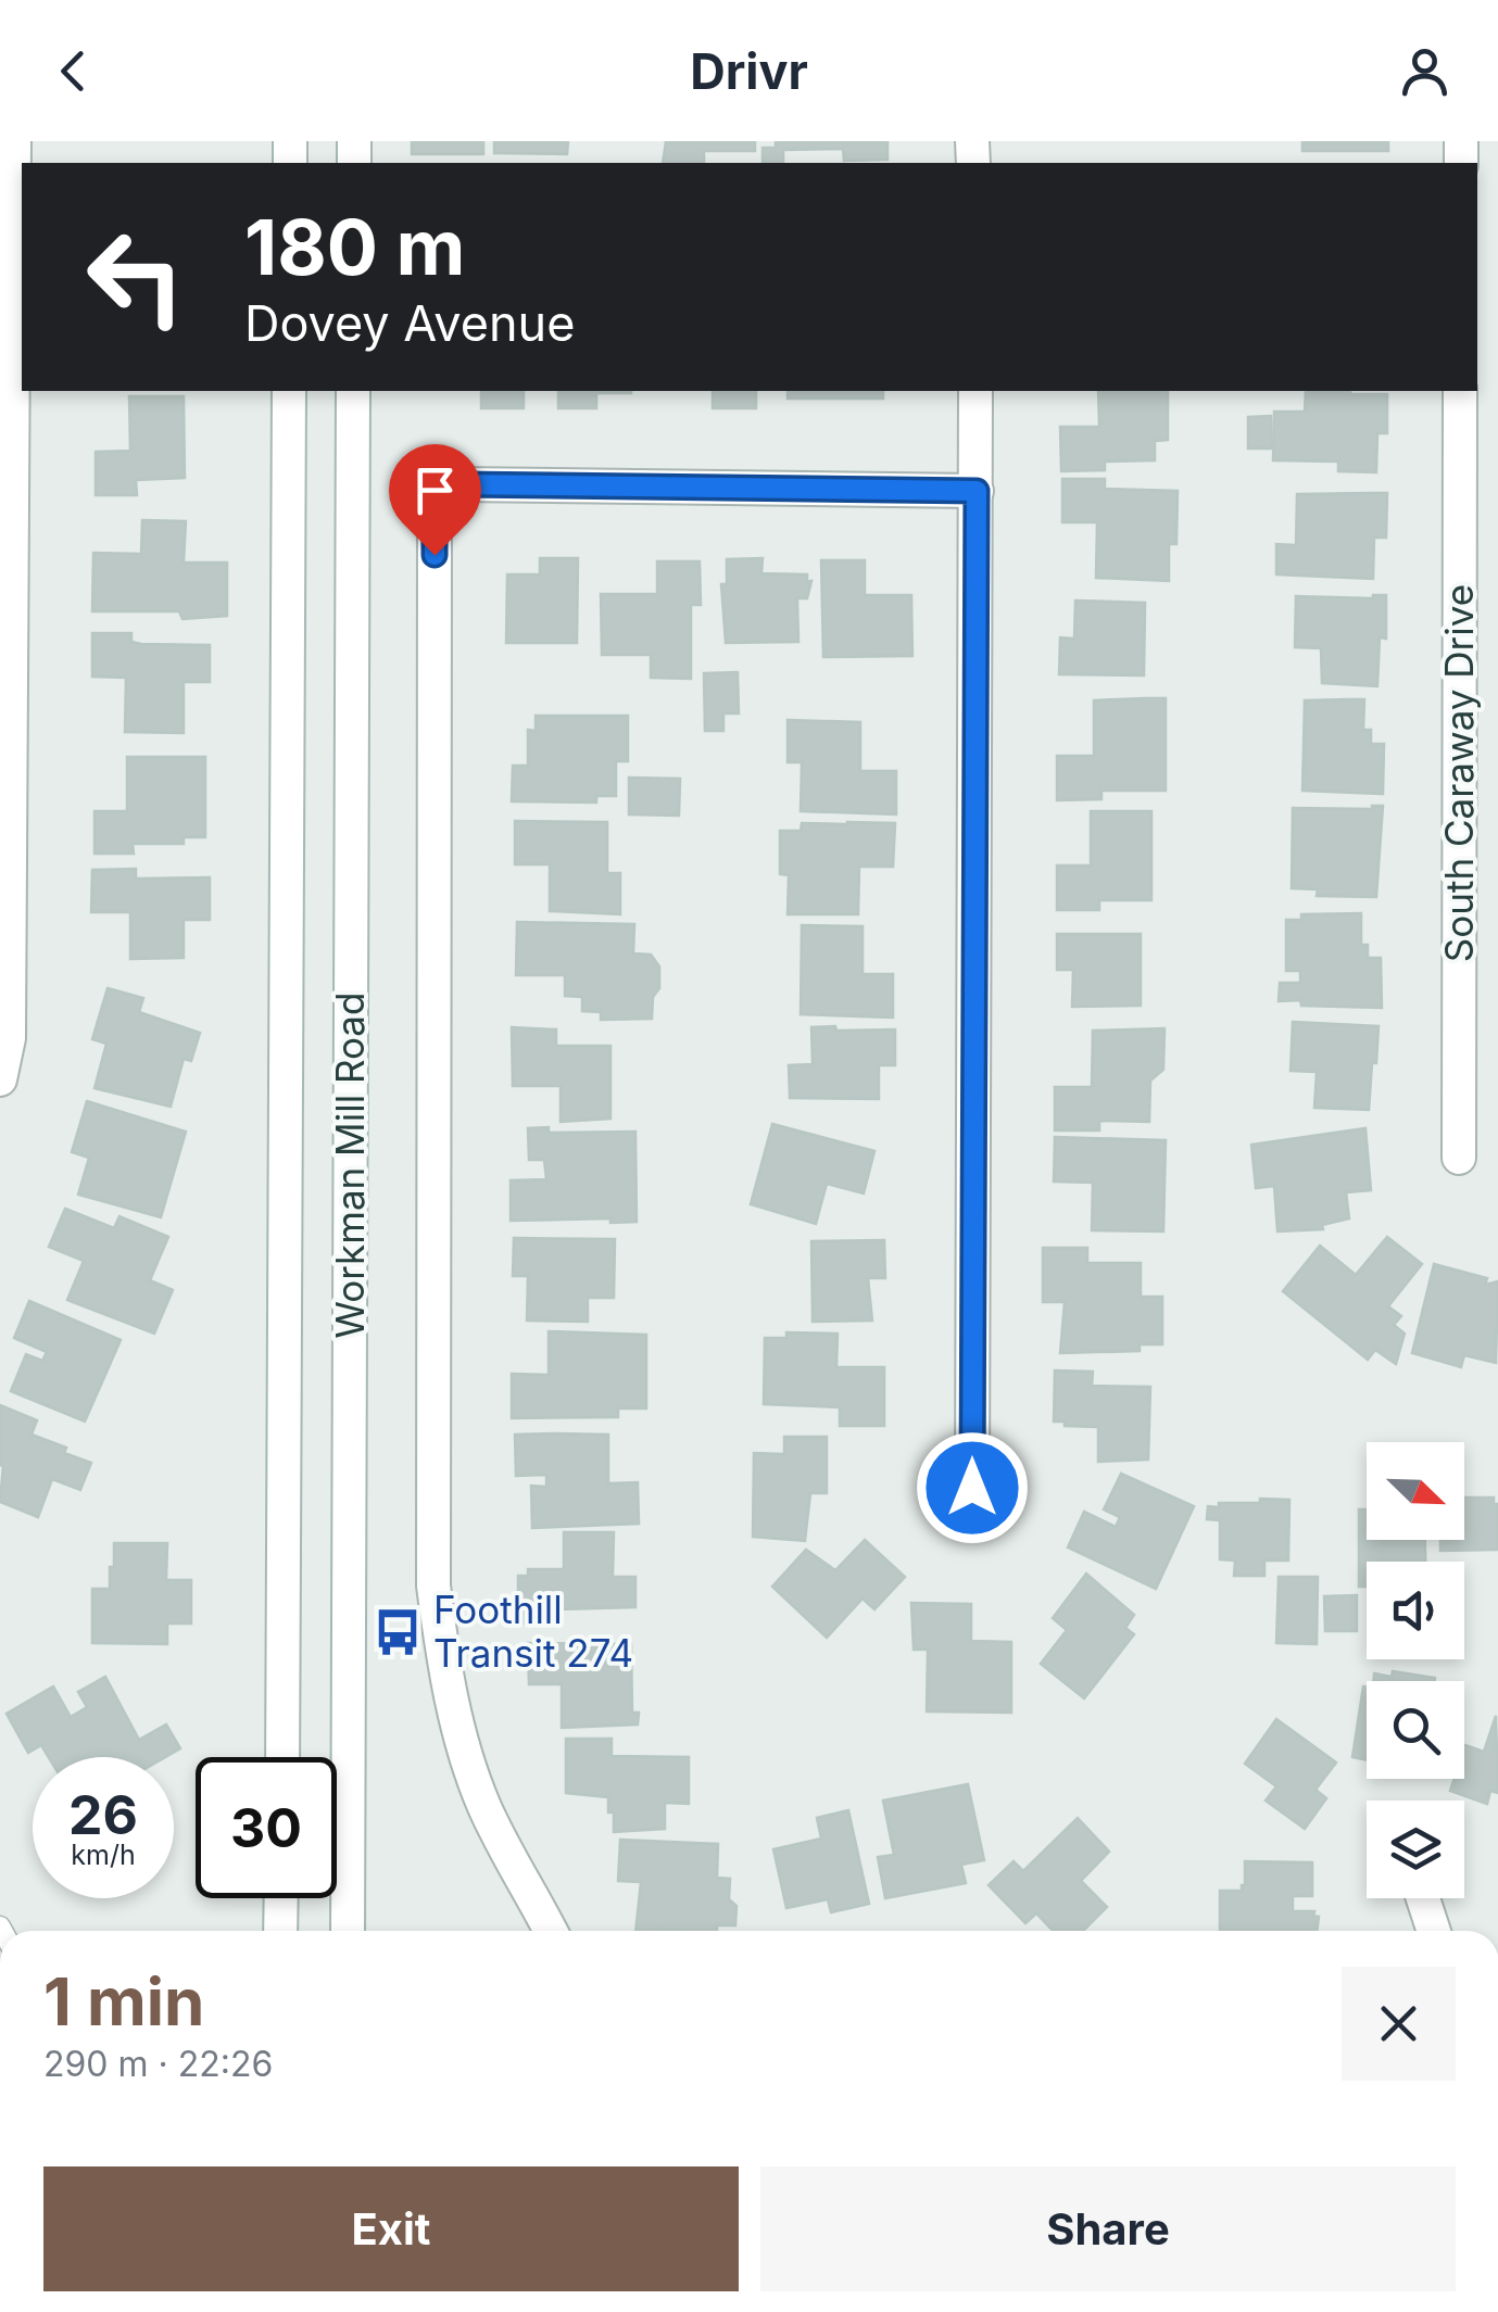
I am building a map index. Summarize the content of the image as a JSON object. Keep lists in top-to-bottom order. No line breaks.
{"streets":{"street":["South Caraway Drive","Workman Mill Road"]},"places":{"bus stop":["Foothill Transit 274"]},"north":"bottom right","page":{"header":"Drivr","turn":["180 m","Dovey Avenue"],"speed":"26 km/h","limit":"30","heading":["1 min","290 m · 22:26"],"buttons":["Exit","Share"]}}
